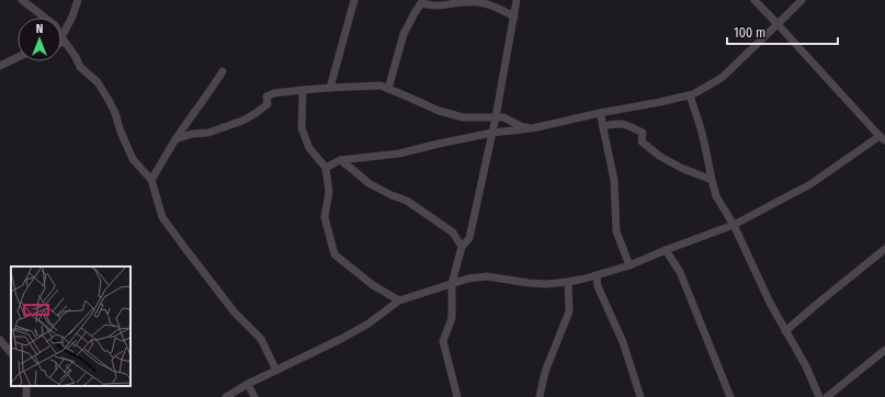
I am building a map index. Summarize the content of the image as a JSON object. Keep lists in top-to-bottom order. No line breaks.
{"scale_bar":"100 m","north":"top"}
